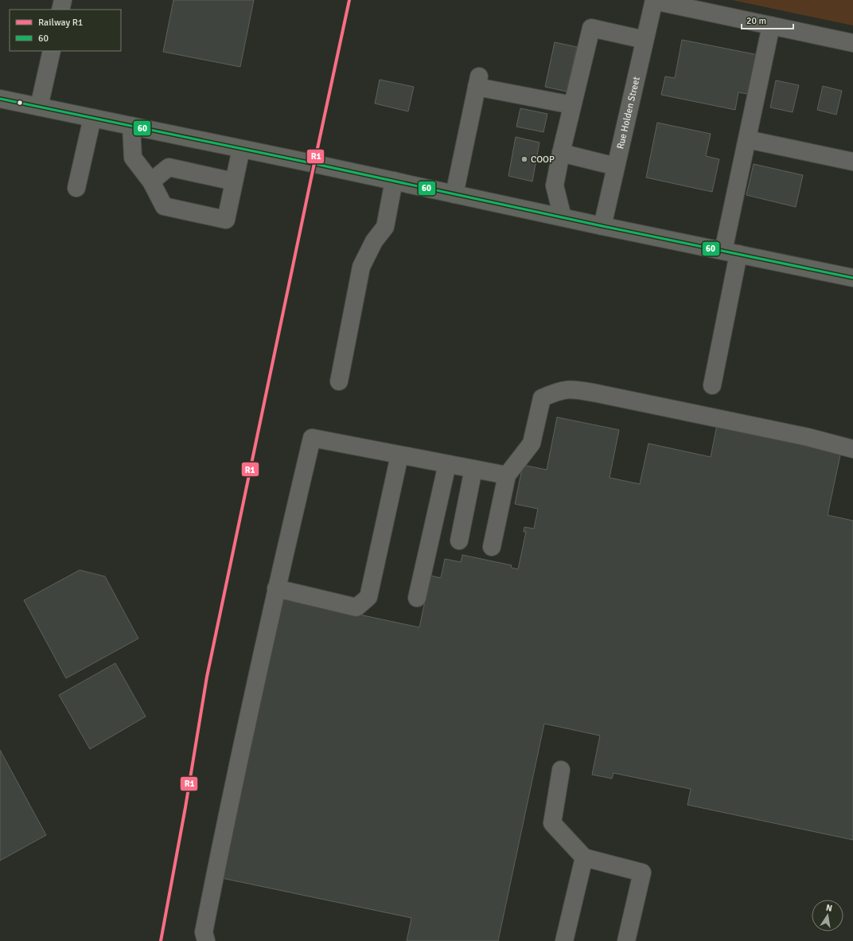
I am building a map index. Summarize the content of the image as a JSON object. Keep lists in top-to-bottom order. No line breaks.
{"streets":{"street":["Rue Holden Street"]},"places":["COOP"],"lines":["rail line R1","transit line 60"],"legend":["Railway R1","60"],"scale_bar":"20 m","north":"top"}
